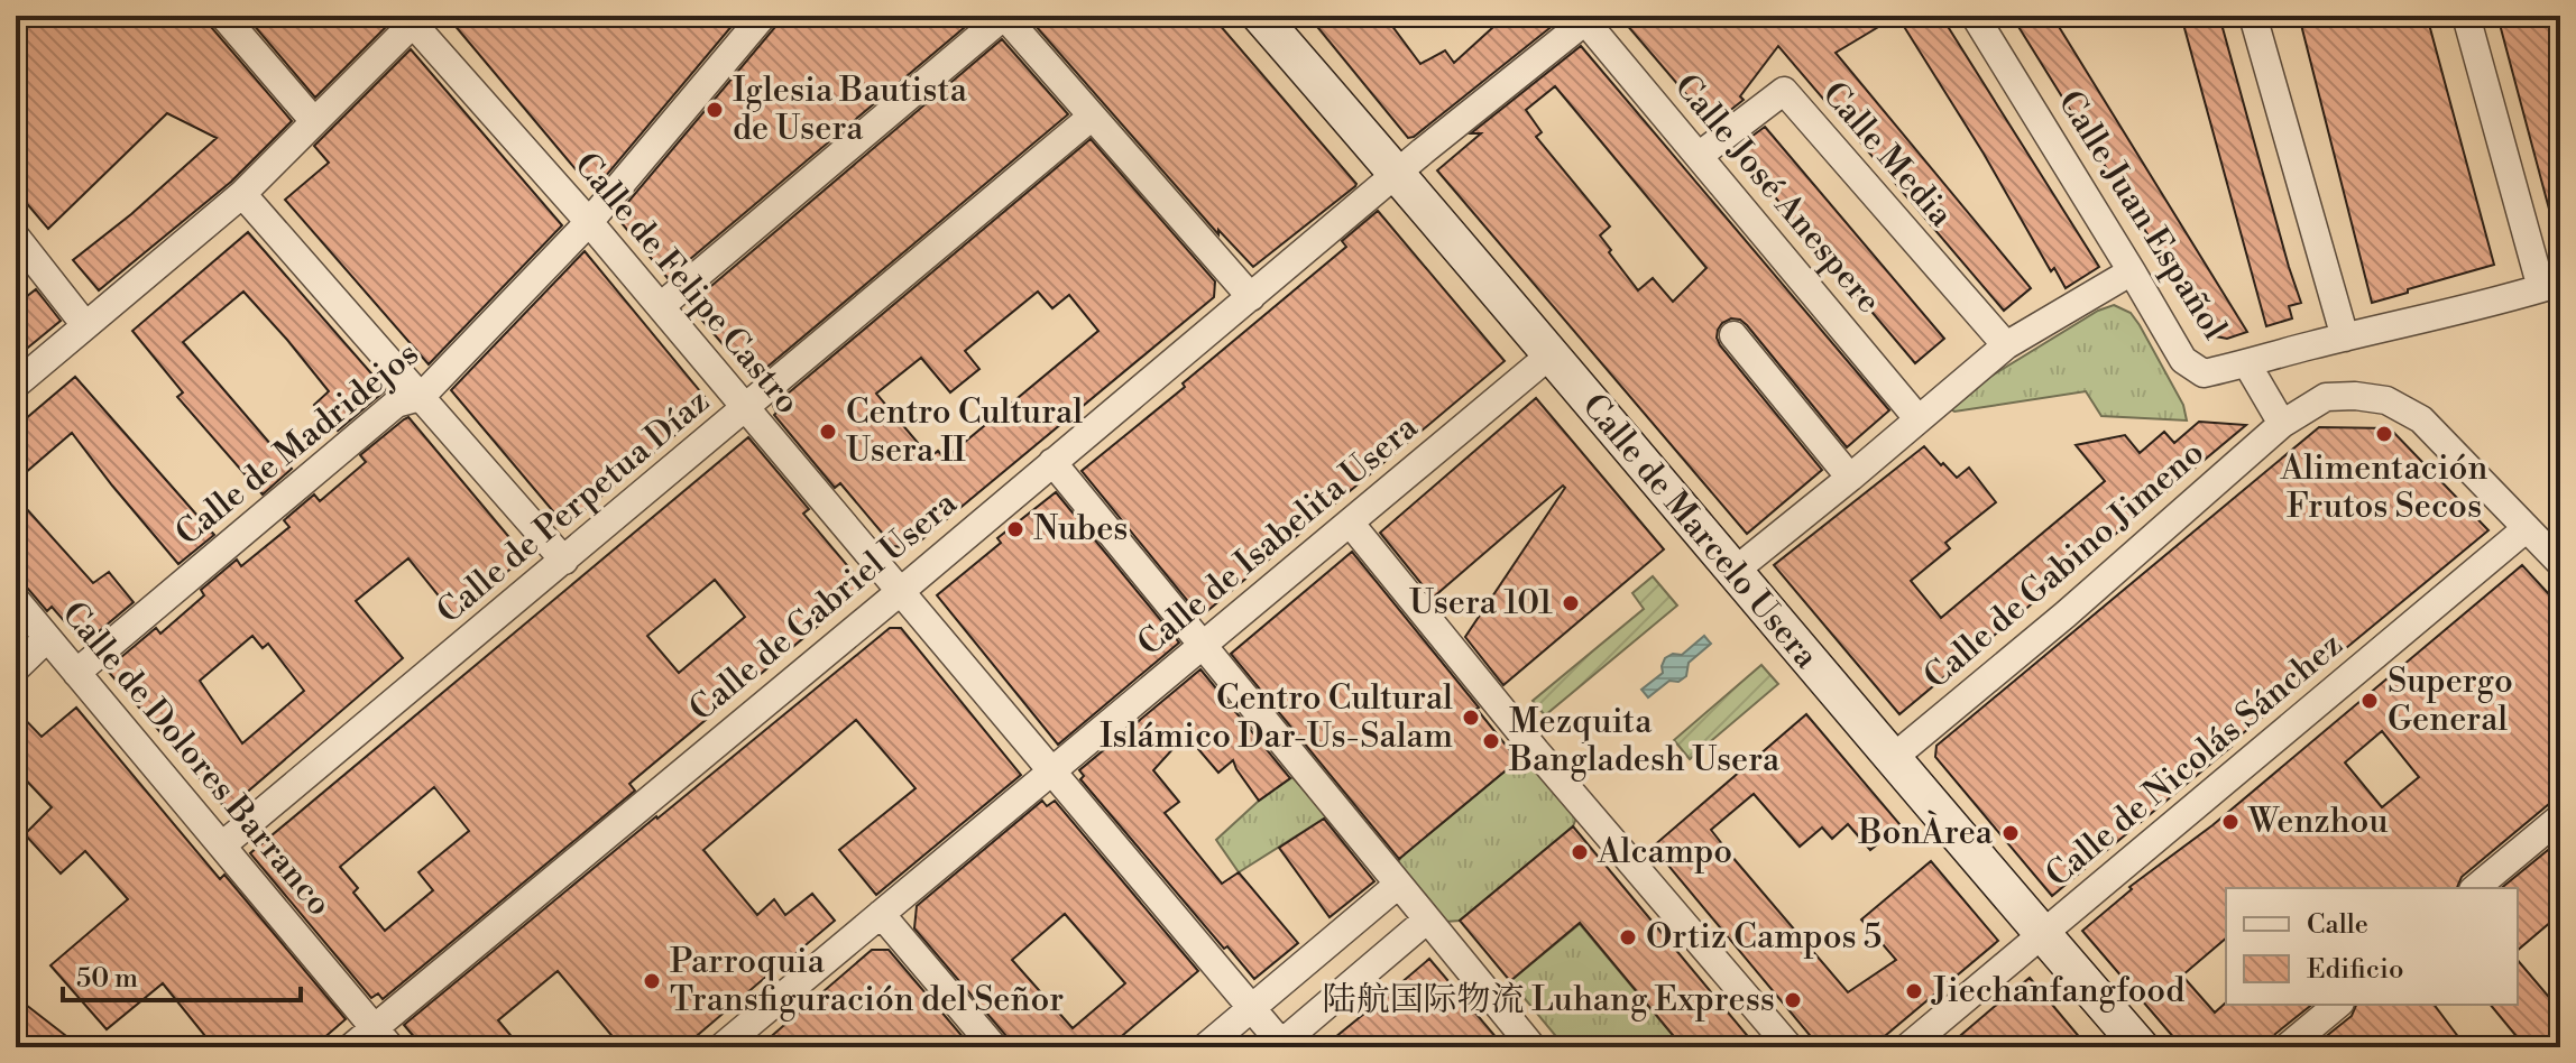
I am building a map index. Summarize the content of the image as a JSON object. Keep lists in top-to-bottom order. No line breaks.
{"streets":{"main road":["Calle de Marcelo Usera"],"street":["Calle Media","Calle José Anespere","Calle Juan Español","Calle de Felipe Castro","Calle de Madridejos","Calle de Perpetua Díaz","Calle de Isabelita Usera","Calle de Gabino Jimeno","Calle de Gabriel Usera","Calle de Dolores Barranco","Calle de Nicolás Sánchez"]},"crossings":[["Calle Media","Calle José Anespere"],["Calle José Anespere","Calle de Gabriel Usera"],["Calle de Felipe Castro","Calle de Madridejos"],["Calle de Felipe Castro","Calle de Perpetua Díaz"],["Calle de Felipe Castro","Calle de Isabelita Usera"],["Calle de Felipe Castro","Calle de Gabriel Usera"],["Calle de Madridejos","Calle de Dolores Barranco"],["Calle de Perpetua Díaz","Calle de Dolores Barranco"],["Calle de Marcelo Usera","Calle de Isabelita Usera"],["Calle de Marcelo Usera","Calle de Gabino Jimeno"],["Calle de Marcelo Usera","Calle de Gabriel Usera"],["Calle de Marcelo Usera","Calle de Nicolás Sánchez"],["Calle de Gabino Jimeno","Calle de Nicolás Sánchez"],["Calle de Gabriel Usera","Calle de Dolores Barranco"]],"places":["Iglesia Bautista de Usera","Centro Cultural Usera II","Alimentación Frutos Secos","Nubes","Usera 101","Supergo General","Centro Cultural Islámico Dar-Us-Salam","Mezquita Bangladesh Usera","Wenzhou","BonÀrea","Alcampo","Ortiz Campos 5","Parroquia Transfiguración del Señor","Jiechanfangfood","陆航国际物流 Luhang Express"],"legend":["Calle","Edificio"],"scale_bar":"50 m"}
